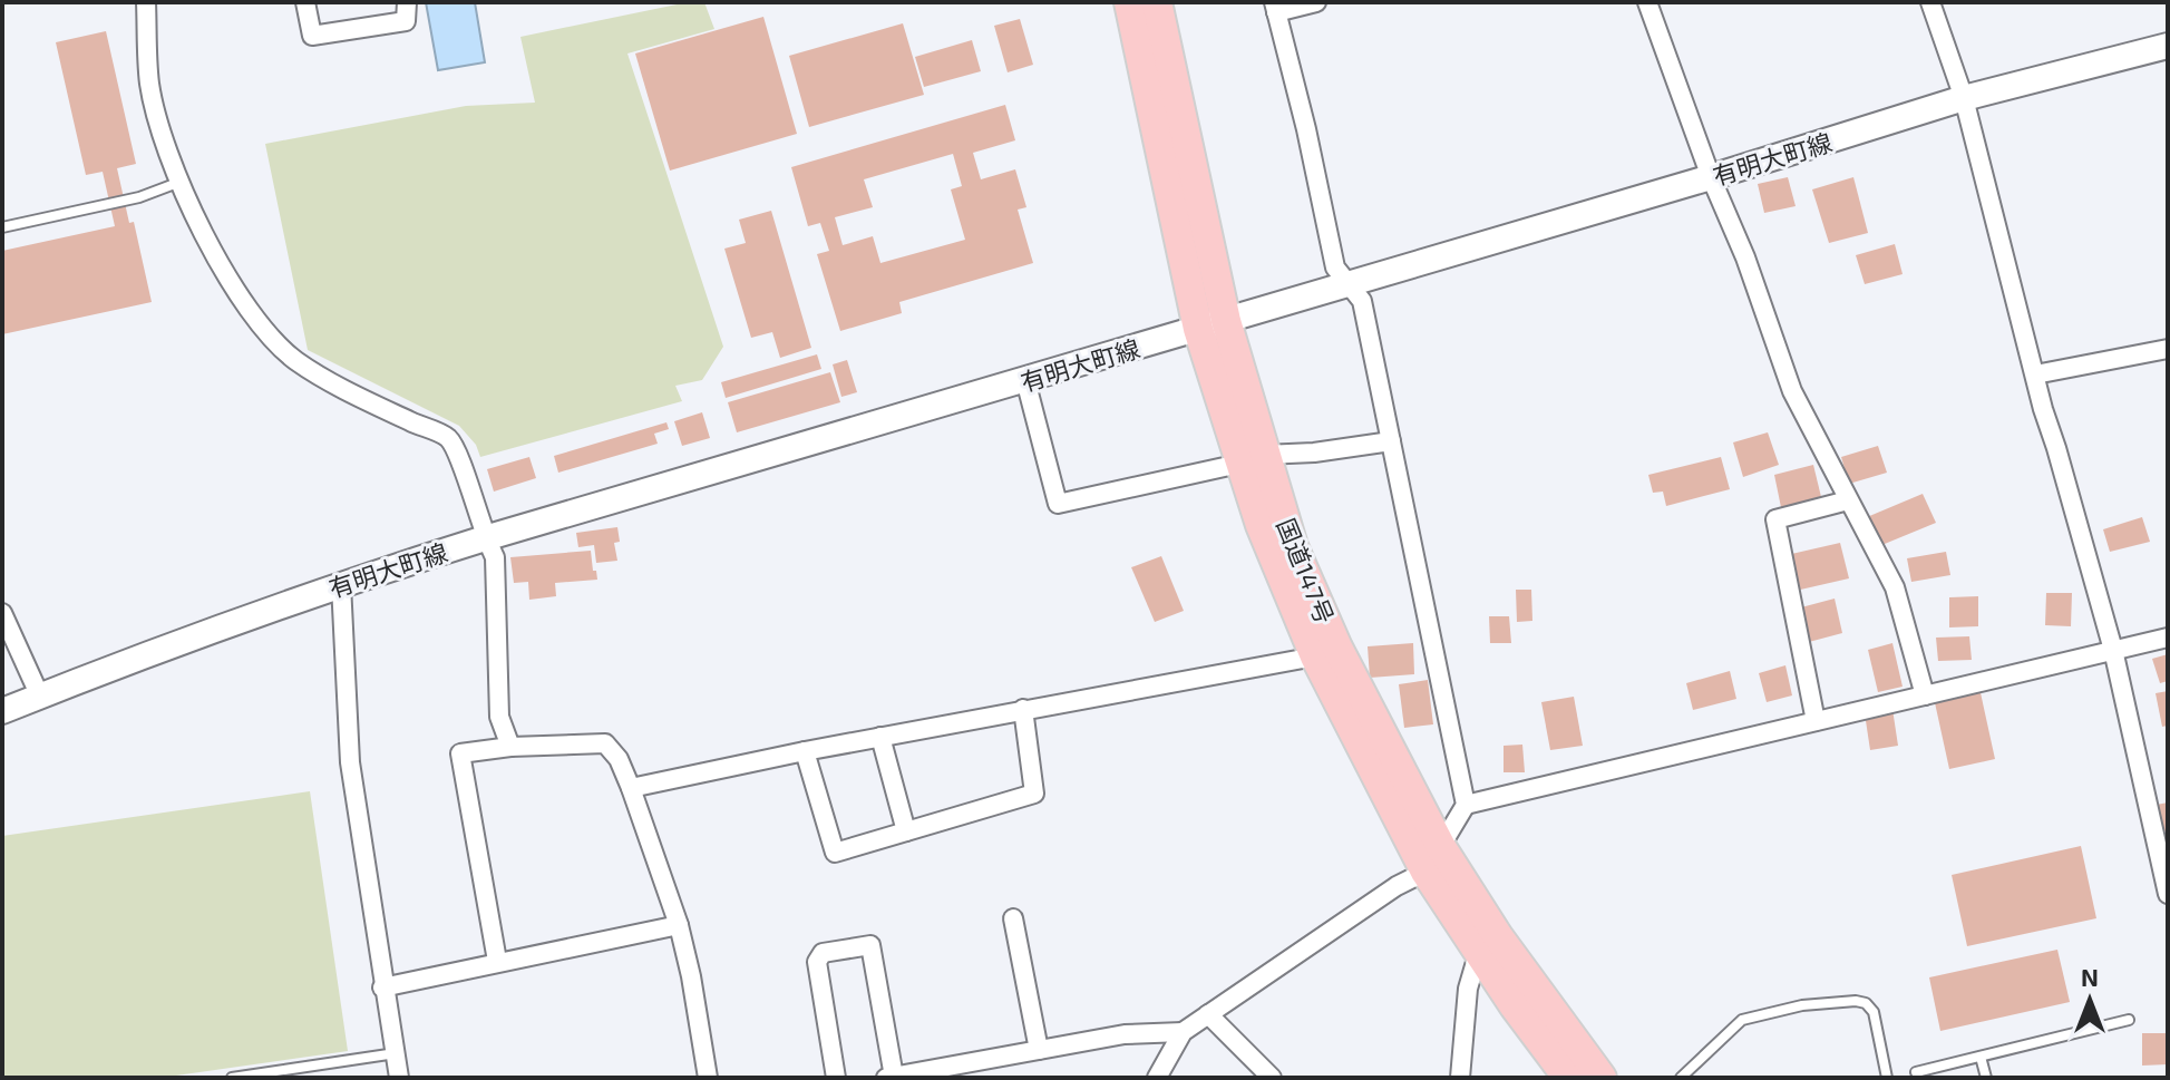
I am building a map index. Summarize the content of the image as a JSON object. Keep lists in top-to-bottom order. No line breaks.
{"streets":{"highway":["国道147号"],"main road":["有明大町線"]},"crossings":[["有明大町線","国道147号"]],"north":"top"}
